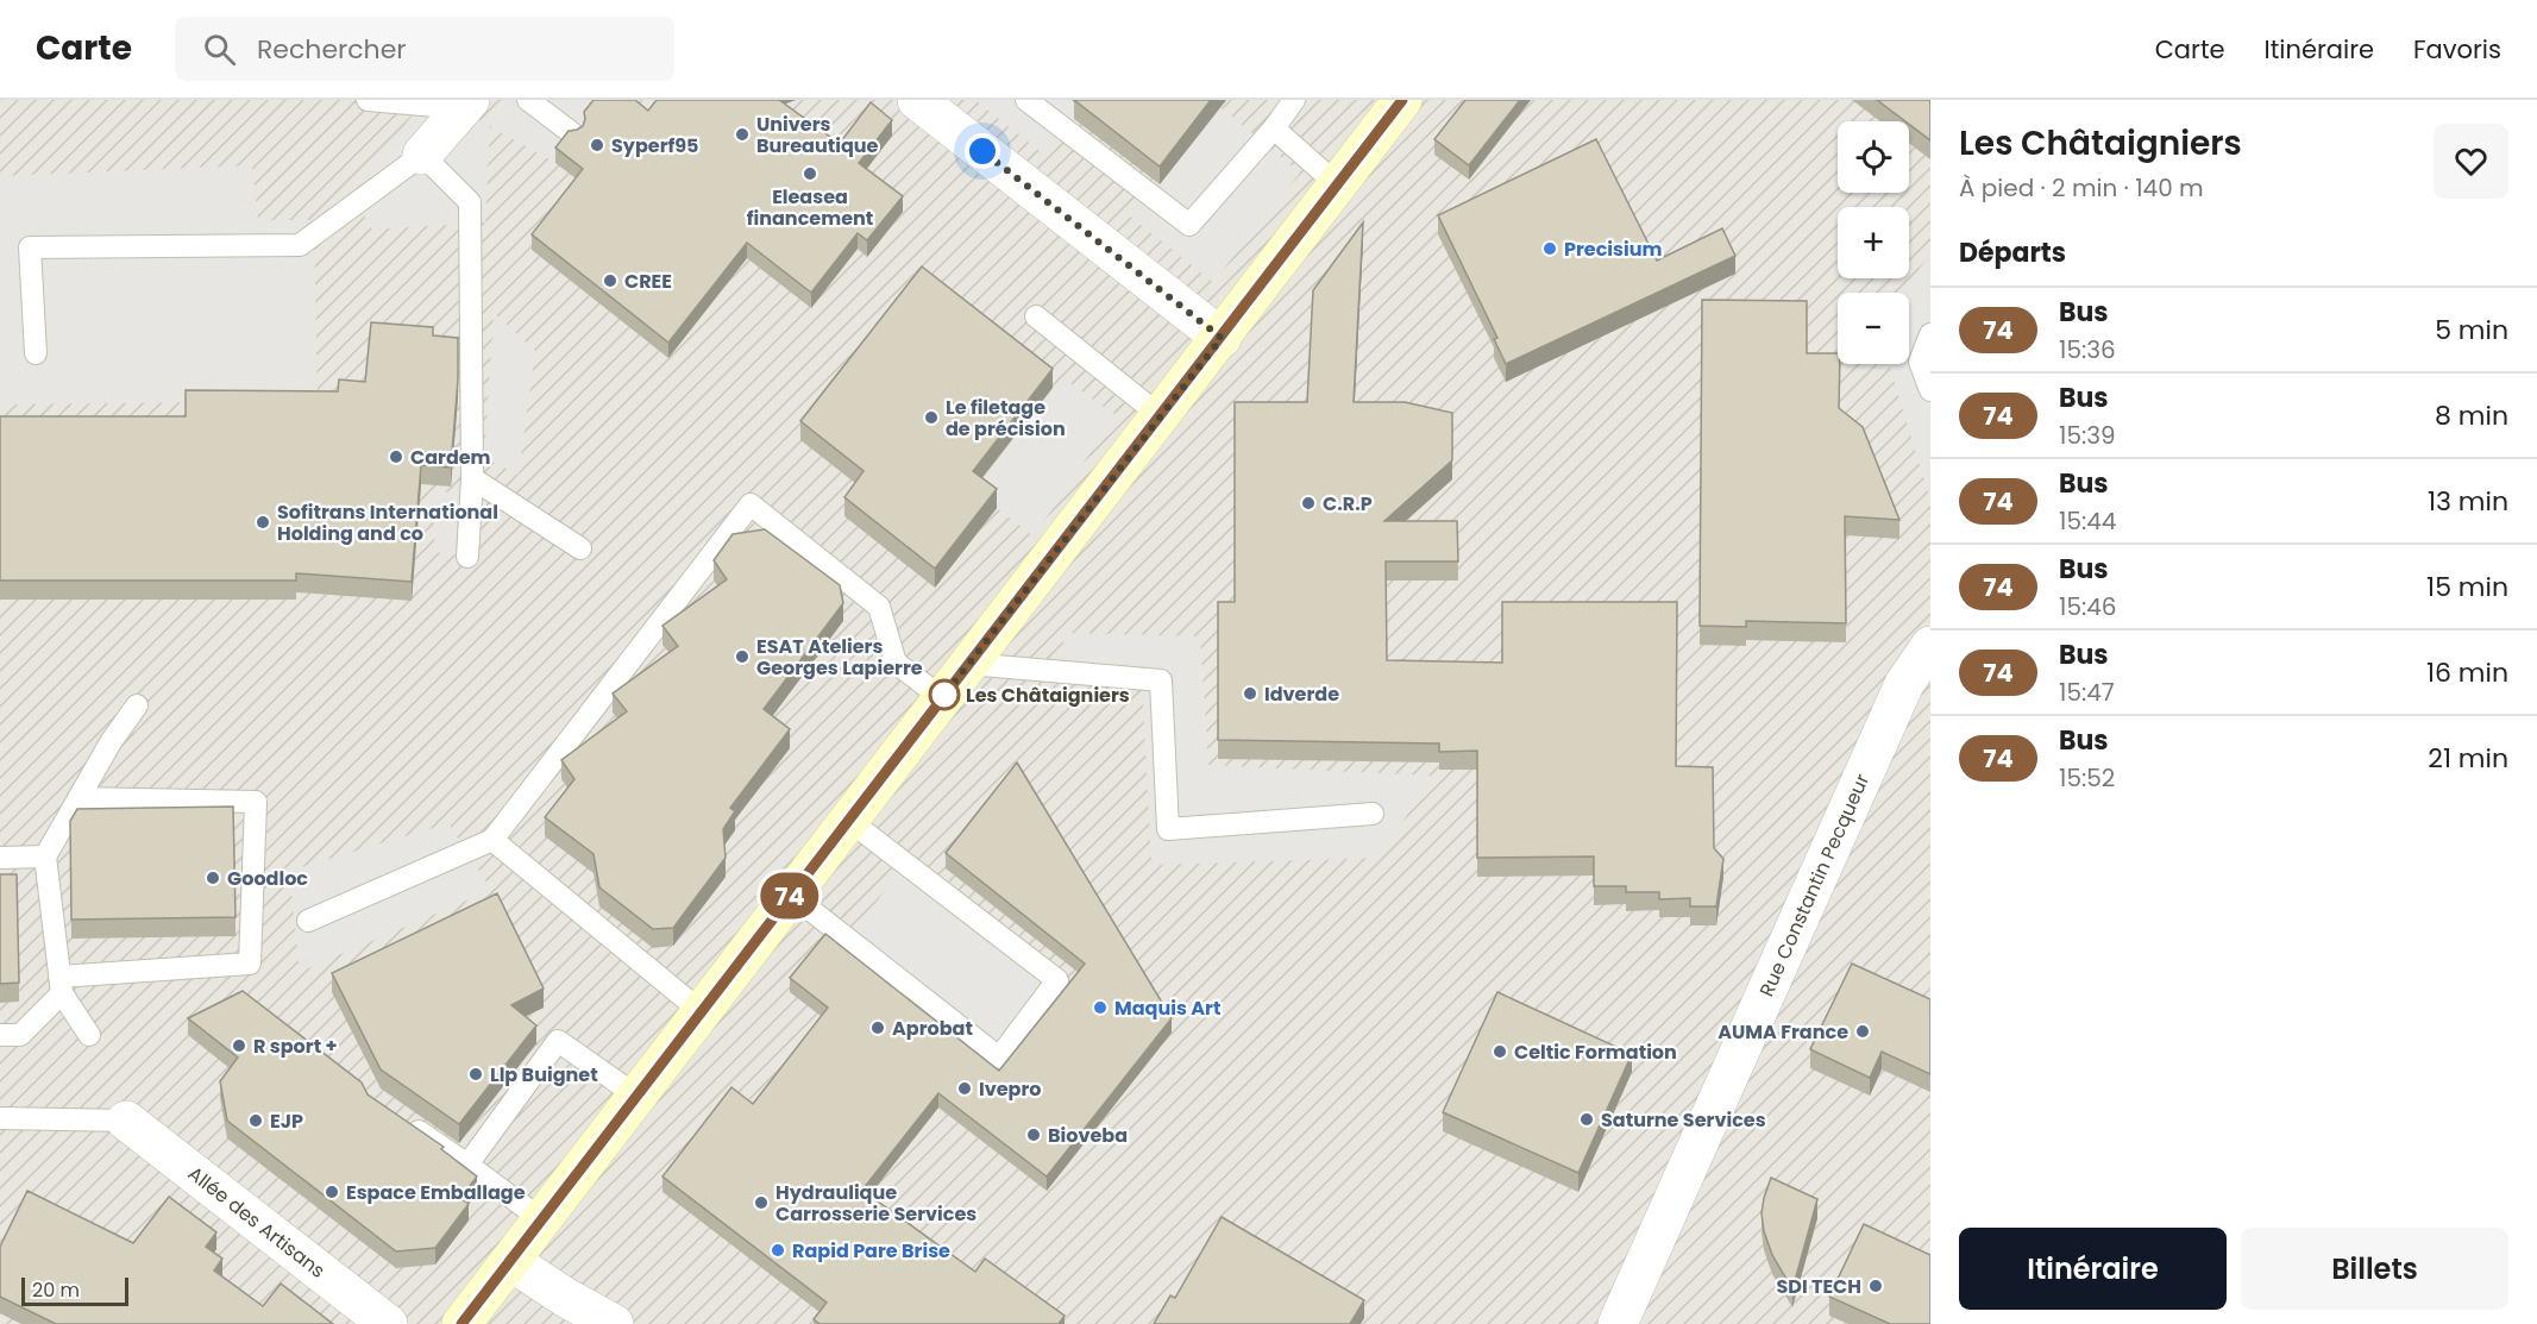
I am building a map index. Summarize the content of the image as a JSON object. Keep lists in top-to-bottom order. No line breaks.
{"streets":{"street":["Rue Constantin Pecqueur","Allée des Artisans"]},"places":["Univers Bureautique","Syperf95","Eleasea financement","Precisium","CREE","Le filetage de précision","Cardem","C.R.P","Sofitrans International Holding and co","ESAT Ateliers Georges Lapierre","Idverde","Les Châtaigniers","Goodloc","Maquis Art","Aprobat","AUMA France","R sport +","Celtic Formation","Llp Buignet","Ivepro","Saturne Services","EJP","Bioveba","Espace Emballage","Hydraulique Carrosserie Services","Rapid Pare Brise","SDI TECH"],"lines":["bus line 74"],"scale_bar":"20 m","page":{"header":"Carte","search":"Rechercher","nav":["Carte","Itinéraire","Favoris"],"on_map":"74","heading":[["Les Châtaigniers","À pied · 2 min · 140 m"],"Départs"],"map_buttons":["+","−"],"list":[{"mark":"74","name":"Bus","note":"15:36","value":"5 min"},{"mark":"74","name":"Bus","note":"15:39","value":"8 min"},{"mark":"74","name":"Bus","note":"15:44","value":"13 min"},{"mark":"74","name":"Bus","note":"15:46","value":"15 min"},{"mark":"74","name":"Bus","note":"15:47","value":"16 min"},{"mark":"74","name":"Bus","note":"15:52","value":"21 min"}],"buttons":["Itinéraire","Billets"],"scale":"20 m"}}
